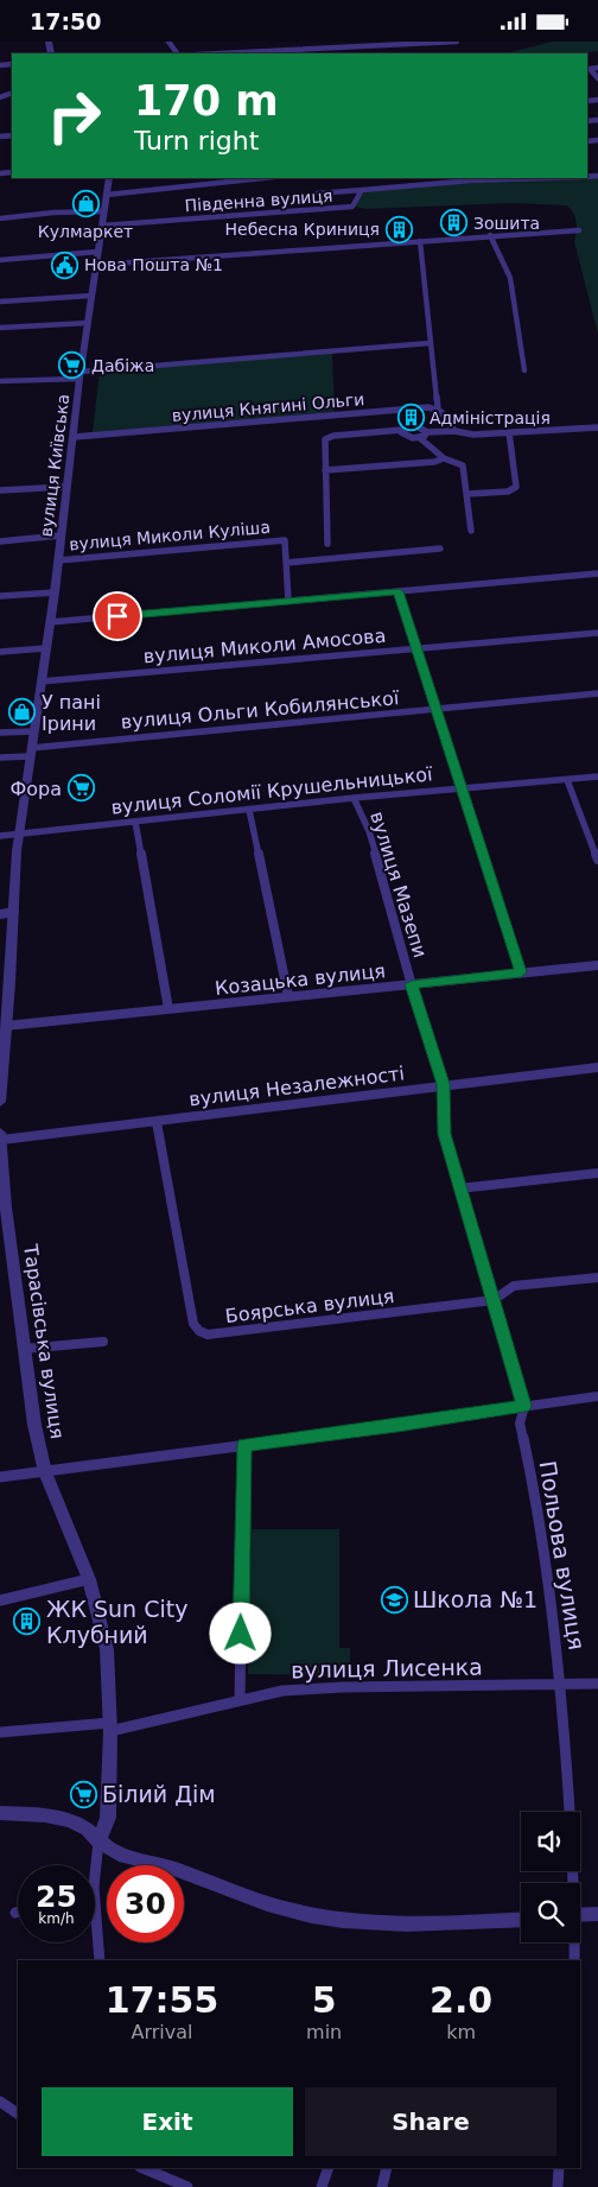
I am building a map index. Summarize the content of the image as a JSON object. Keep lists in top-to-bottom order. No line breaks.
{"streets":{"street":["Південна вулиця","вулиця Княгині Ольги","вулиця Київська","вулиця Миколи Куліша","вулиця Миколи Амосова","вулиця Ольги Кобилянської","вулиця Соломії Крушельницької","вулиця Мазепи","Козацька вулиця","вулиця Незалежності","Боярська вулиця","Тарасівська вулиця","Польова вулиця","вулиця Лисенка"]},"crossings":[["Південна вулиця","вулиця Київська"],["вулиця Княгині Ольги","вулиця Київська"],["вулиця Київська","вулиця Миколи Куліша"],["вулиця Київська","вулиця Миколи Амосова"],["вулиця Київська","вулиця Ольги Кобилянської"],["вулиця Київська","вулиця Соломії Крушельницької"],["вулиця Київська","Козацька вулиця"],["вулиця Соломії Крушельницької","вулиця Мазепи"],["вулиця Мазепи","Козацька вулиця"],["вулиця Мазепи","вулиця Незалежності"],["вулиця Мазепи","Боярська вулиця"],["вулиця Мазепи","Польова вулиця"],["вулиця Незалежності","Боярська вулиця"],["вулиця Незалежності","Тарасівська вулиця"],["Тарасівська вулиця","вулиця Лисенка"],["Польова вулиця","вулиця Лисенка"]],"places":{"shop":["Кулмаркет","У пані Ірини"],"building":["Зошита","Небесна Криниця","Адміністрація","ЖК Sun City Клубний"],"public building":["Нова Пошта №1"],"supermarket":["Дабіжа","Фора","Білий Дім"],"school or university":["Школа №1"]},"page":{"status":"17:50","turn":["170 m","Turn right"],"speed":"25 km/h","limit":"30","eta":["17:55","Arrival","5","min","2.0","km"],"buttons":["Exit","Share"]}}
